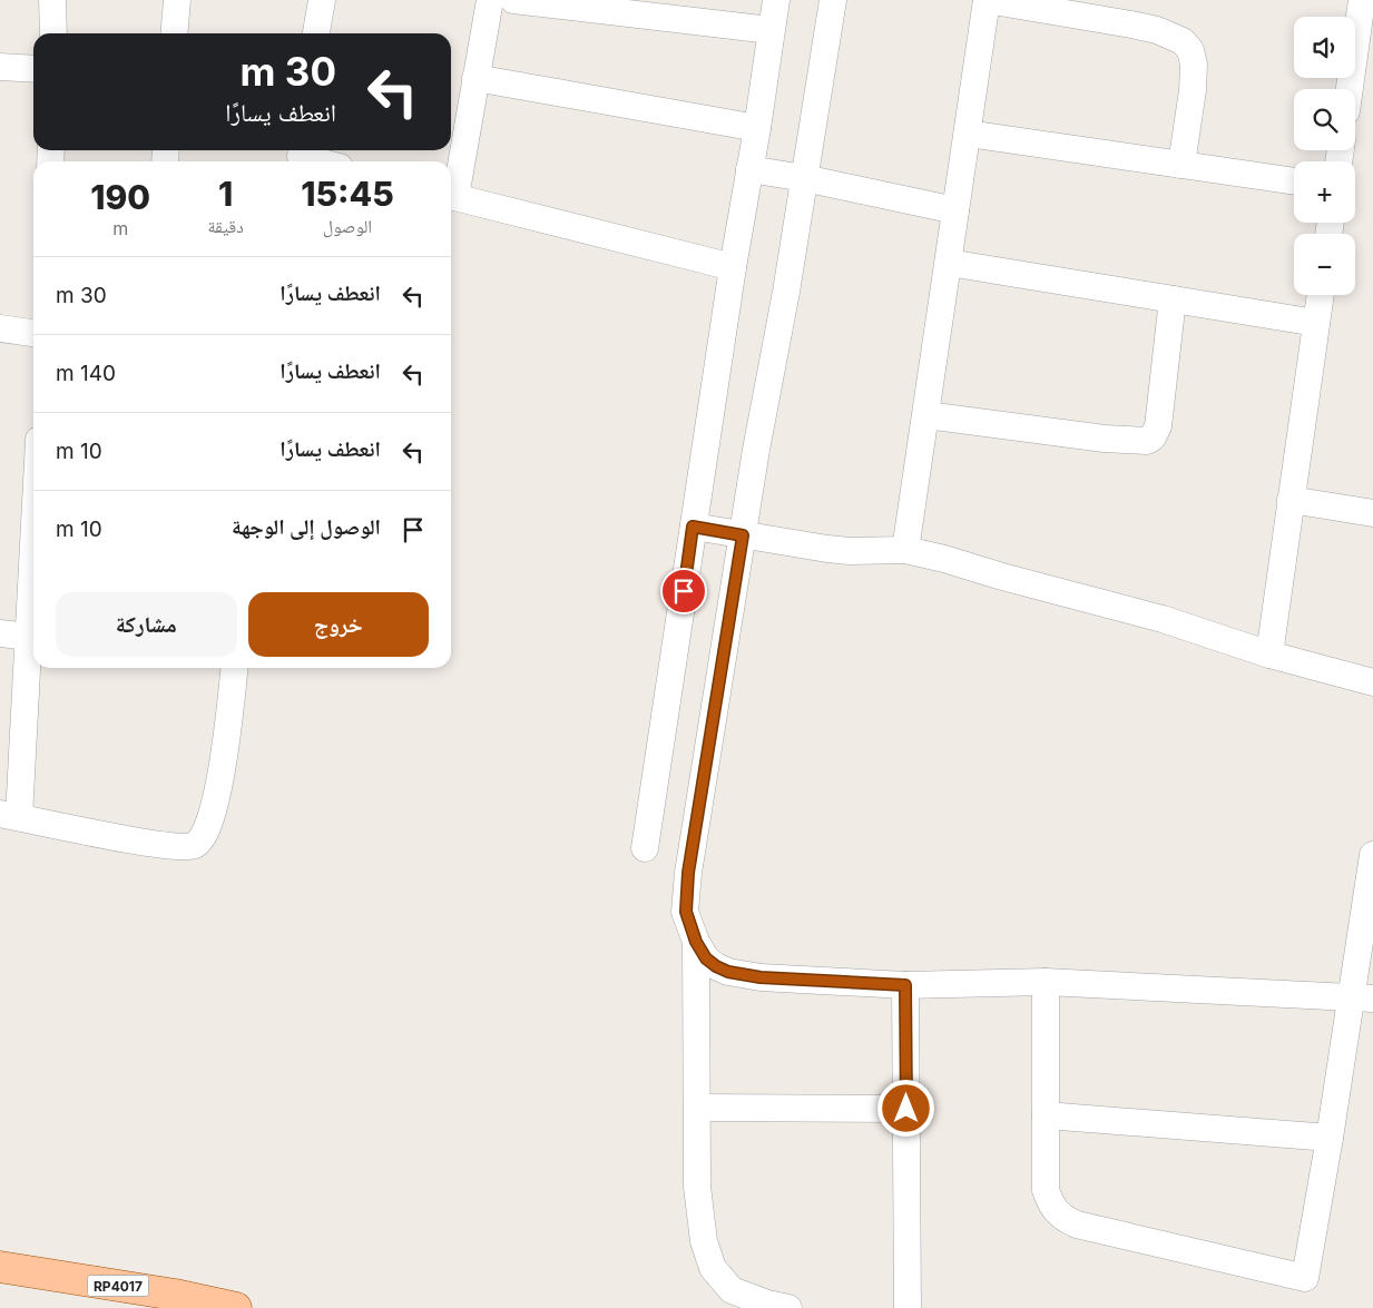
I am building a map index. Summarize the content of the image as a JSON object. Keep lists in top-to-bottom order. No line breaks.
{"streets":{"main road":["RP4017"]},"page":{"map_buttons":["+","−"],"turn":["30 m","انعطف يسارًا"],"eta":["15:45","الوصول","1","دقيقة","190","m"],"list":[{"name":"انعطف يسارًا","value":"30 m"},{"name":"انعطف يسارًا","value":"140 m"},{"name":"انعطف يسارًا","value":"10 m"},{"name":"الوصول إلى الوجهة","value":"10 m"}],"buttons":["خروج","مشاركة"]}}
